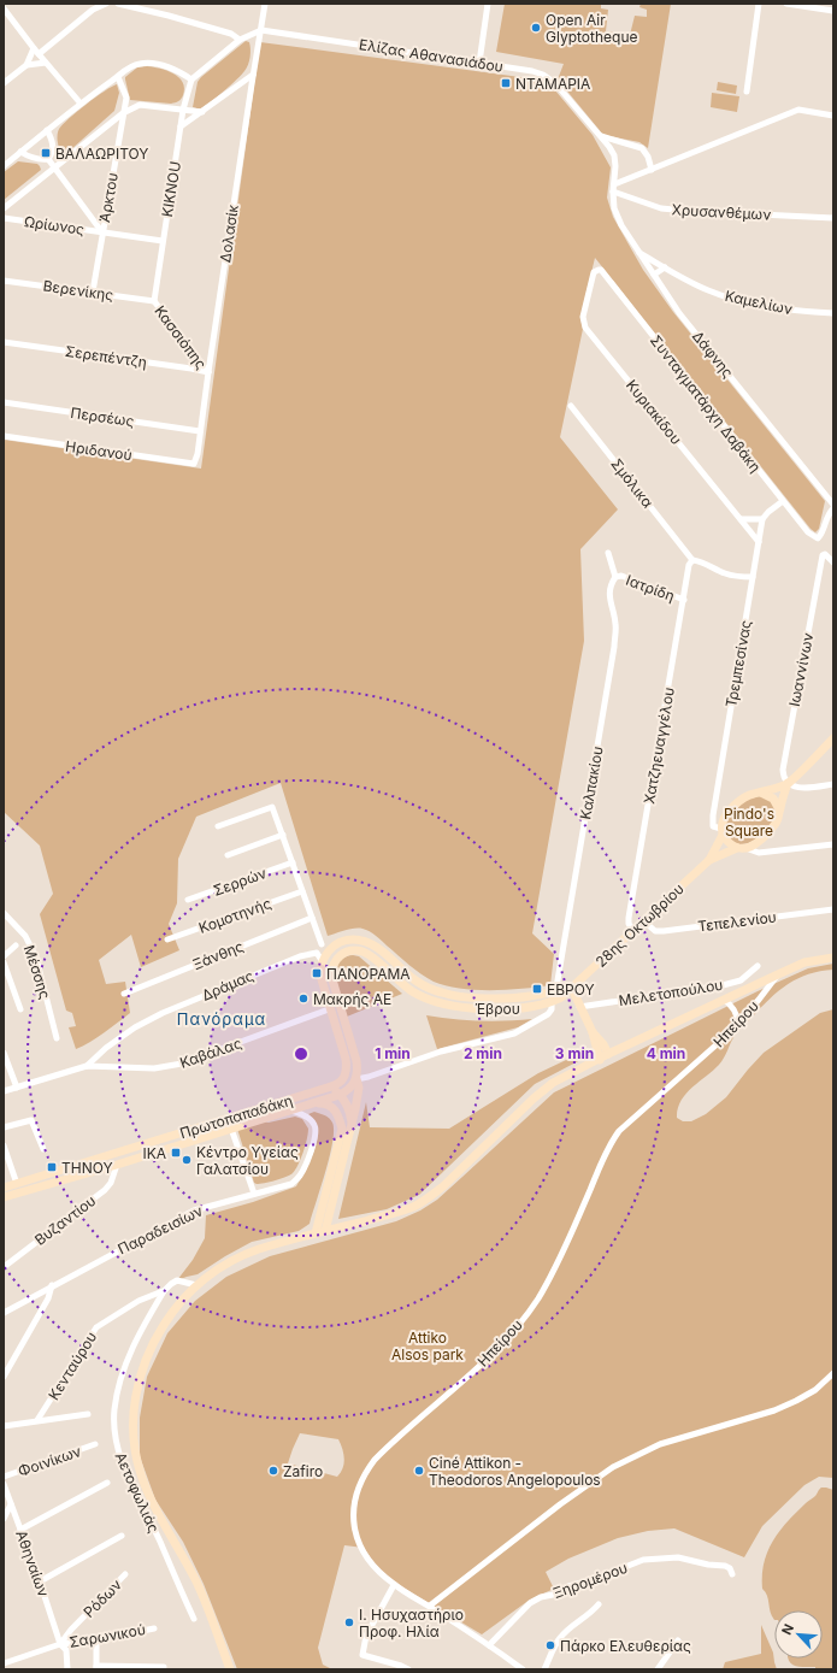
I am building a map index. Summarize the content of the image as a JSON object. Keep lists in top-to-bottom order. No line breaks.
{"streets":{"main road":["28ης Οκτωβρίου","Έβρου","Πρωτοπαπαδάκη"],"street":["Ελίζας Αθανασιάδου","KIKNOU","Άρκτου","Χρυσανθέμων","Ωρίωνος","Δολασίκ","Βερενίκης","Καμελίων","Κασσιόπης","Δάφνης","Σερεπέντζη","Συνταγματάρχη Δαβάκη","Κυριακίδου","Περσέως","Ηριδανού","Σμόλικα","Ιατρίδη","Τρεμπεσίνας","Ιωαννίνων","Χατζηευαγγέλου","Καλπακίου","Σερρών","Κομοτηνής","Τεπελενίου","Ξάνθης","Μέσσης","Δράμας","Μελετοπούλου","Ηπείρου","Καβάλας","Βυζαντίου","Παραδεισίων","Κενταύρου","Φοινίκων","Αετοφωλιάς","Αθηναίων","Ξηρομέρου","Ρόδων","Σαρωνικού"]},"crossings":[["Ελίζας Αθανασιάδου","Χρυσανθέμων"],["Ελίζας Αθανασιάδου","Δολασίκ"],["Ελίζας Αθανασιάδου","Δάφνης"],["KIKNOU","Ωρίωνος"],["KIKNOU","Βερενίκης"],["KIKNOU","Κασσιόπης"],["Άρκτου","Ωρίωνος"],["Άρκτου","Βερενίκης"],["Χρυσανθέμων","Δάφνης"],["Δολασίκ","Κασσιόπης"],["Δολασίκ","Σερεπέντζη"],["Δολασίκ","Περσέως"],["Δολασίκ","Ηριδανού"],["Βερενίκης","Κασσιόπης"],["Καμελίων","Δάφνης"],["Κασσιόπης","Σερεπέντζη"],["Δάφνης","Συνταγματάρχη Δαβάκη"],["Συνταγματάρχη Δαβάκη","Κυριακίδου"],["Κυριακίδου","Τρεμπεσίνας"],["Σμόλικα","Χατζηευαγγέλου"],["Ιατρίδη","Χατζηευαγγέλου"],["Ιατρίδη","Καλπακίου"],["Τρεμπεσίνας","28ης Οκτωβρίου"],["Ιωαννίνων","28ης Οκτωβρίου"],["Χατζηευαγγέλου","28ης Οκτωβρίου"],["Καλπακίου","Έβρου"],["Τεπελενίου","28ης Οκτωβρίου"],["28ης Οκτωβρίου","Έβρου"],["Δράμας","Καβάλας"],["Ηπείρου","Ξηρομέρου"],["Πρωτοπαπαδάκη","Βυζαντίου"],["Πρωτοπαπαδάκη","Παραδεισίων"],["Κενταύρου","Αετοφωλιάς"],["Αθηναίων","Ρόδων"],["Αθηναίων","Σαρωνικού"],["Ρόδων","Σαρωνικού"]],"districts":["Πανόραμα"],"parks":["Pindo's Square","Attiko Alsos park"],"places":{"other":["Open Air Glyptotheque","Μακρής ΑΕ","Κέντρο Υγείας Γαλατσίου","Zafiro","Ciné Attikon - Theodoros Angelopoulos","Ι. Ησυχαστήριο Προφ. Ηλία","Πάρκο Ελευθερίας"],"transit":["ΝΤΑΜΑΡΙΑ","ΒΑΛΑΩΡΙΤΟΥ","ΠΑΝΟΡΑΜΑ","ΕΒΡΟΥ","ΙΚΑ","ΤΗΝΟΥ"]},"north":"top left","rings":["1 min","2 min","3 min","4 min"]}
